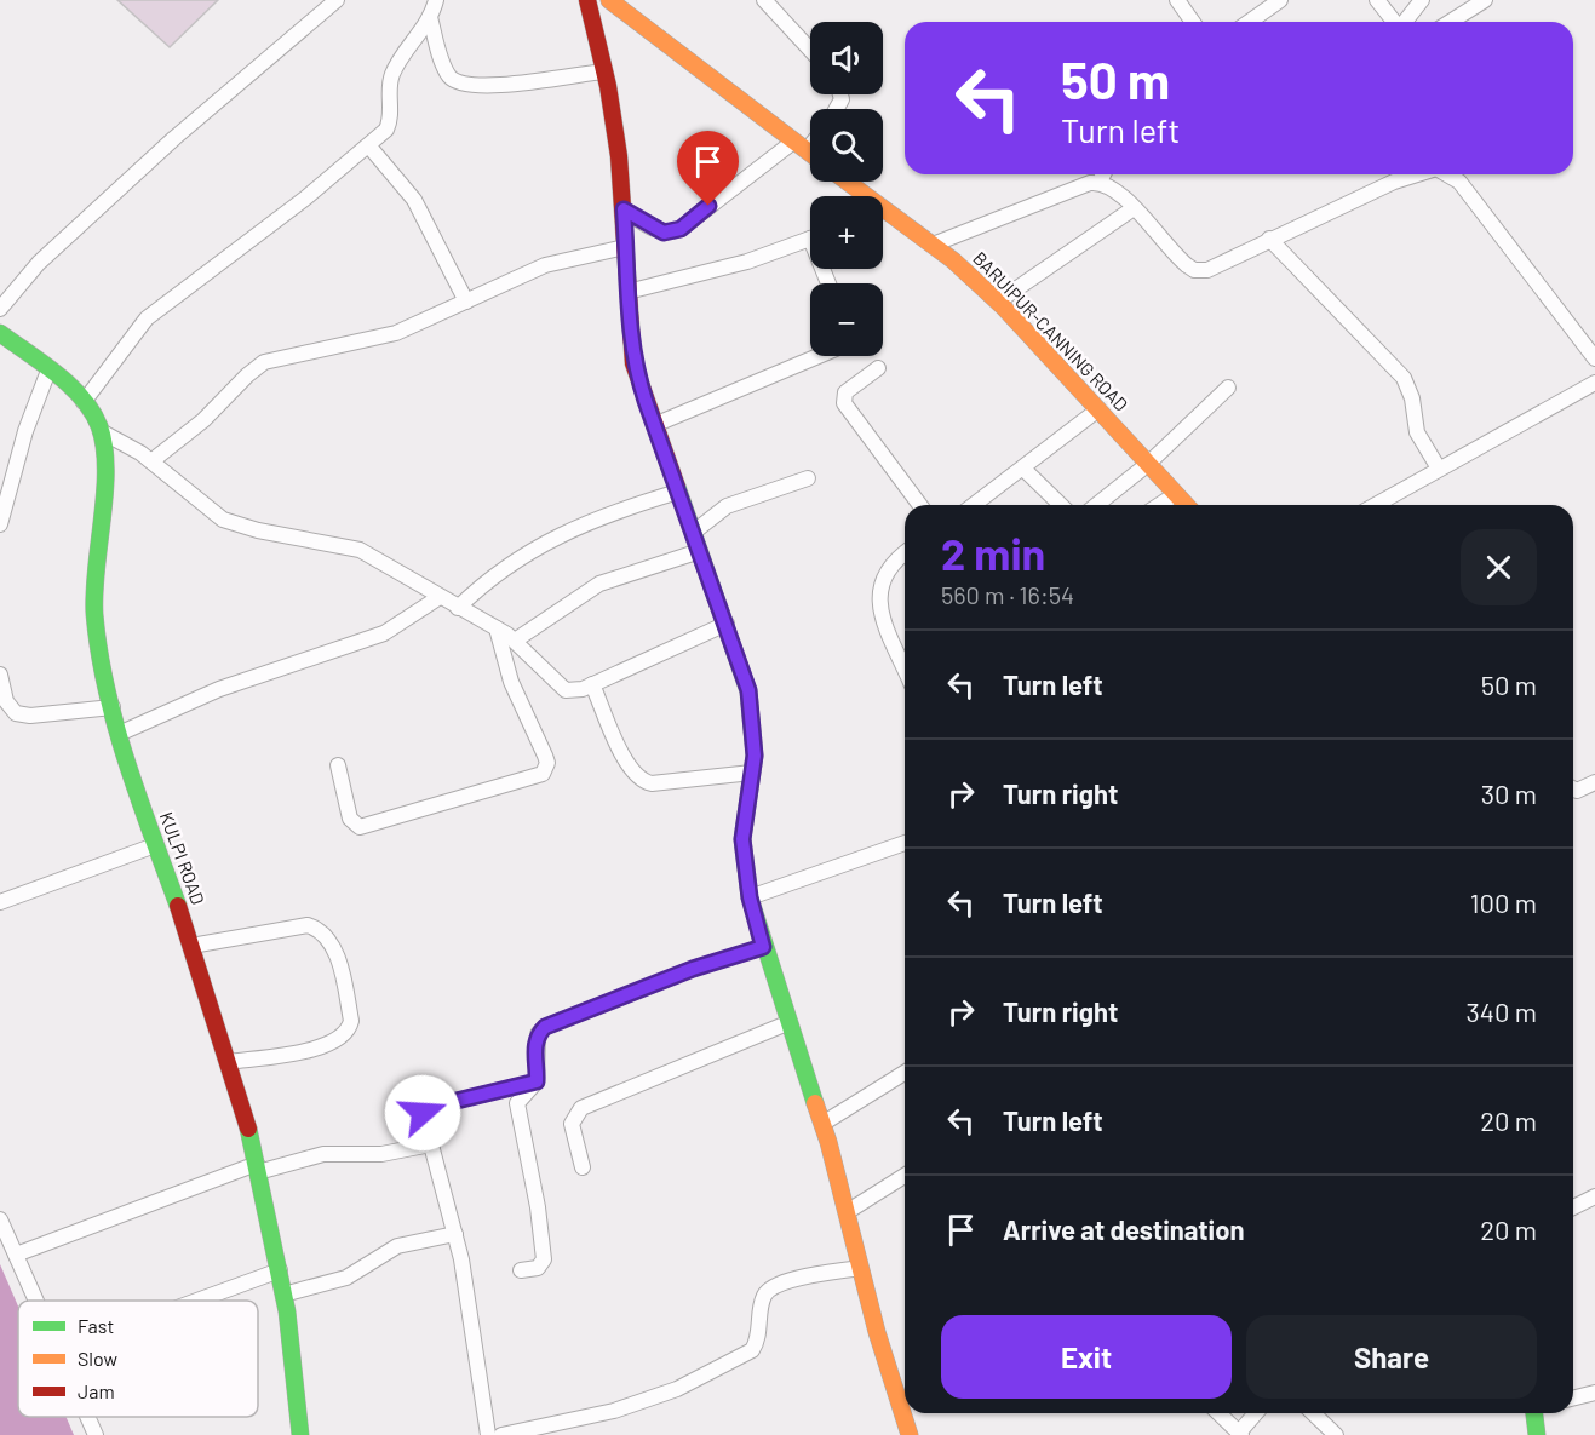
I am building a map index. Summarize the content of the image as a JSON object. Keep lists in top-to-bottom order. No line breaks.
{"streets":{"main road":["BARUIPUR-CANNING ROAD","KULPI ROAD"]},"legend":["Fast","Slow","Jam"],"page":{"map_buttons":["+","−"],"turn":["50 m","Turn left"],"heading":["2 min","560 m · 16:54"],"list":[{"name":"Turn left","value":"50 m"},{"name":"Turn right","value":"30 m"},{"name":"Turn left","value":"100 m"},{"name":"Turn right","value":"340 m"},{"name":"Turn left","value":"20 m"},{"name":"Arrive at destination","value":"20 m"}],"buttons":["Exit","Share"]}}
